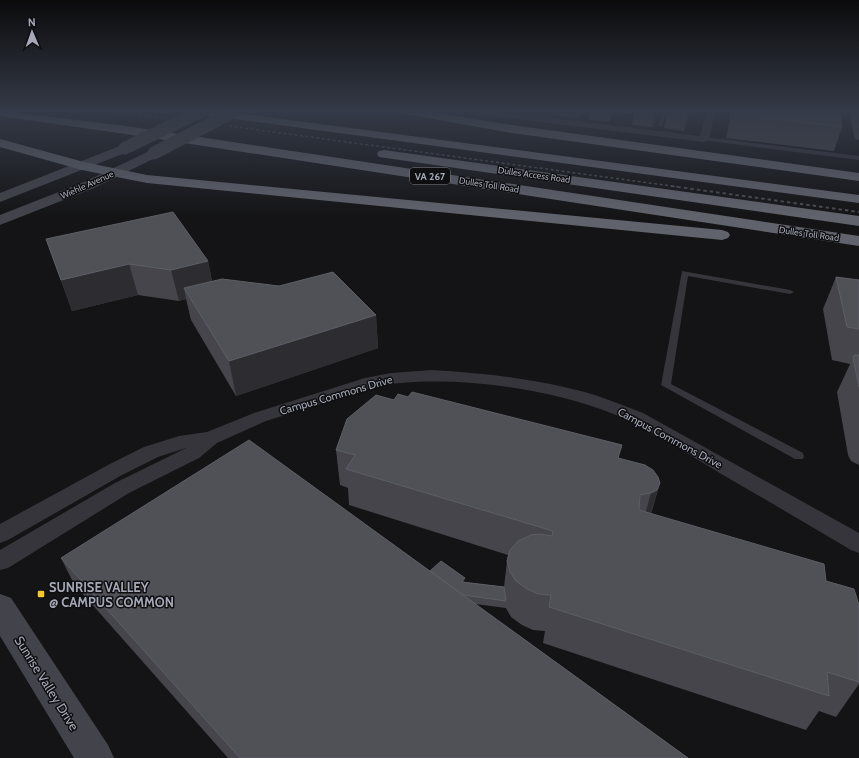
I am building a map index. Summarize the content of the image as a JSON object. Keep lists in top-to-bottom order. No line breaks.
{"streets":{"highway":["Dulles Access Road","VA 267","Dulles Toll Road"],"main road":["Wiehle Avenue","Sunrise Valley Drive"],"street":["Campus Commons Drive"]},"places":{"transit":["SUNRISE VALLEY @ CAMPUS COMMON"]},"north":"top"}
